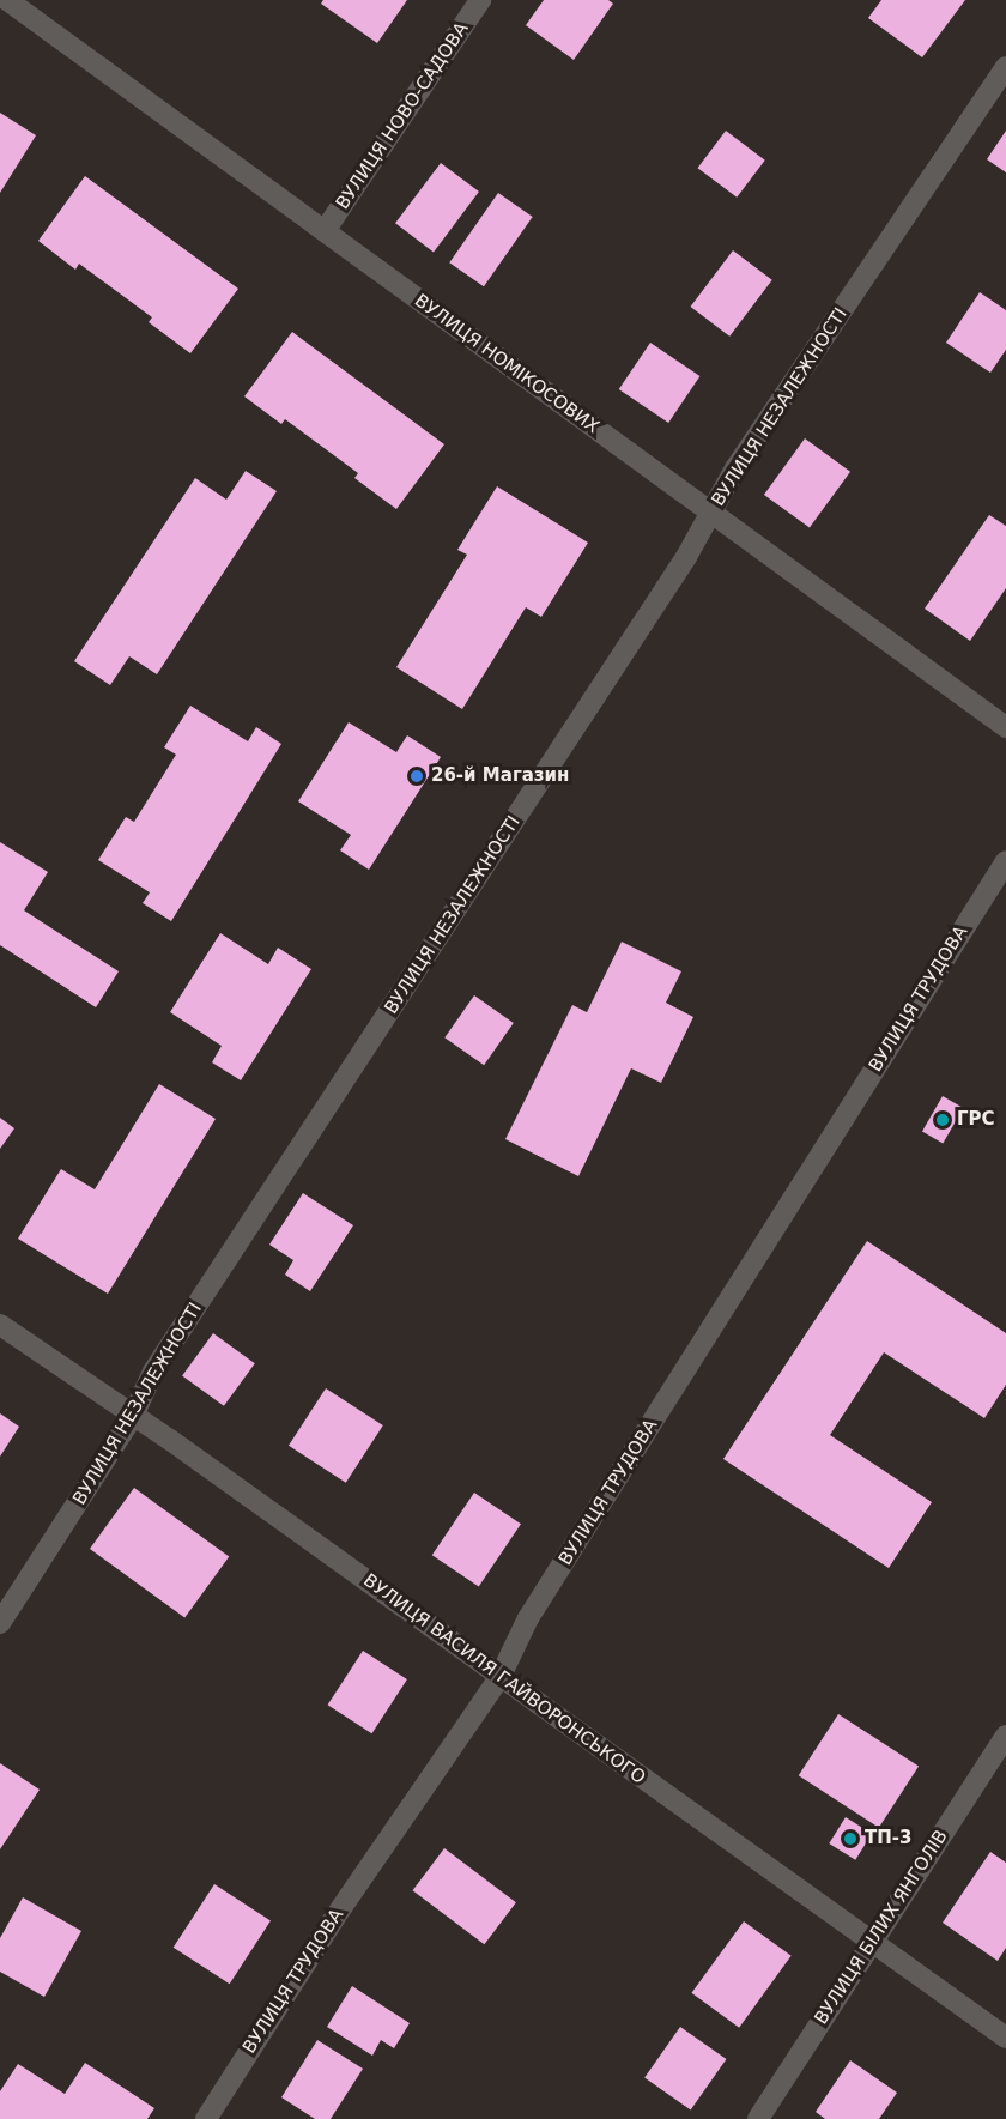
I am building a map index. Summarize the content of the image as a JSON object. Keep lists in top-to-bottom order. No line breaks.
{"streets":{"street":["ВУЛИЦЯ НОВО-САДОВА","ВУЛИЦЯ НОМІКОСОВИХ","ВУЛИЦЯ НЕЗАЛЕЖНОСТІ","ВУЛИЦЯ ТРУДОВА","ВУЛИЦЯ ВАСИЛЯ ГАЙВОРОНСЬКОГО","ВУЛИЦЯ БІЛИХ ЯНГОЛІВ"]},"crossings":[["ВУЛИЦЯ НОВО-САДОВА","ВУЛИЦЯ НОМІКОСОВИХ"],["ВУЛИЦЯ НОМІКОСОВИХ","ВУЛИЦЯ НЕЗАЛЕЖНОСТІ"],["ВУЛИЦЯ НЕЗАЛЕЖНОСТІ","ВУЛИЦЯ ВАСИЛЯ ГАЙВОРОНСЬКОГО"],["ВУЛИЦЯ ТРУДОВА","ВУЛИЦЯ ВАСИЛЯ ГАЙВОРОНСЬКОГО"],["ВУЛИЦЯ ВАСИЛЯ ГАЙВОРОНСЬКОГО","ВУЛИЦЯ БІЛИХ ЯНГОЛІВ"]],"places":["26-й Магазин","ГРС","ТП-3"]}
